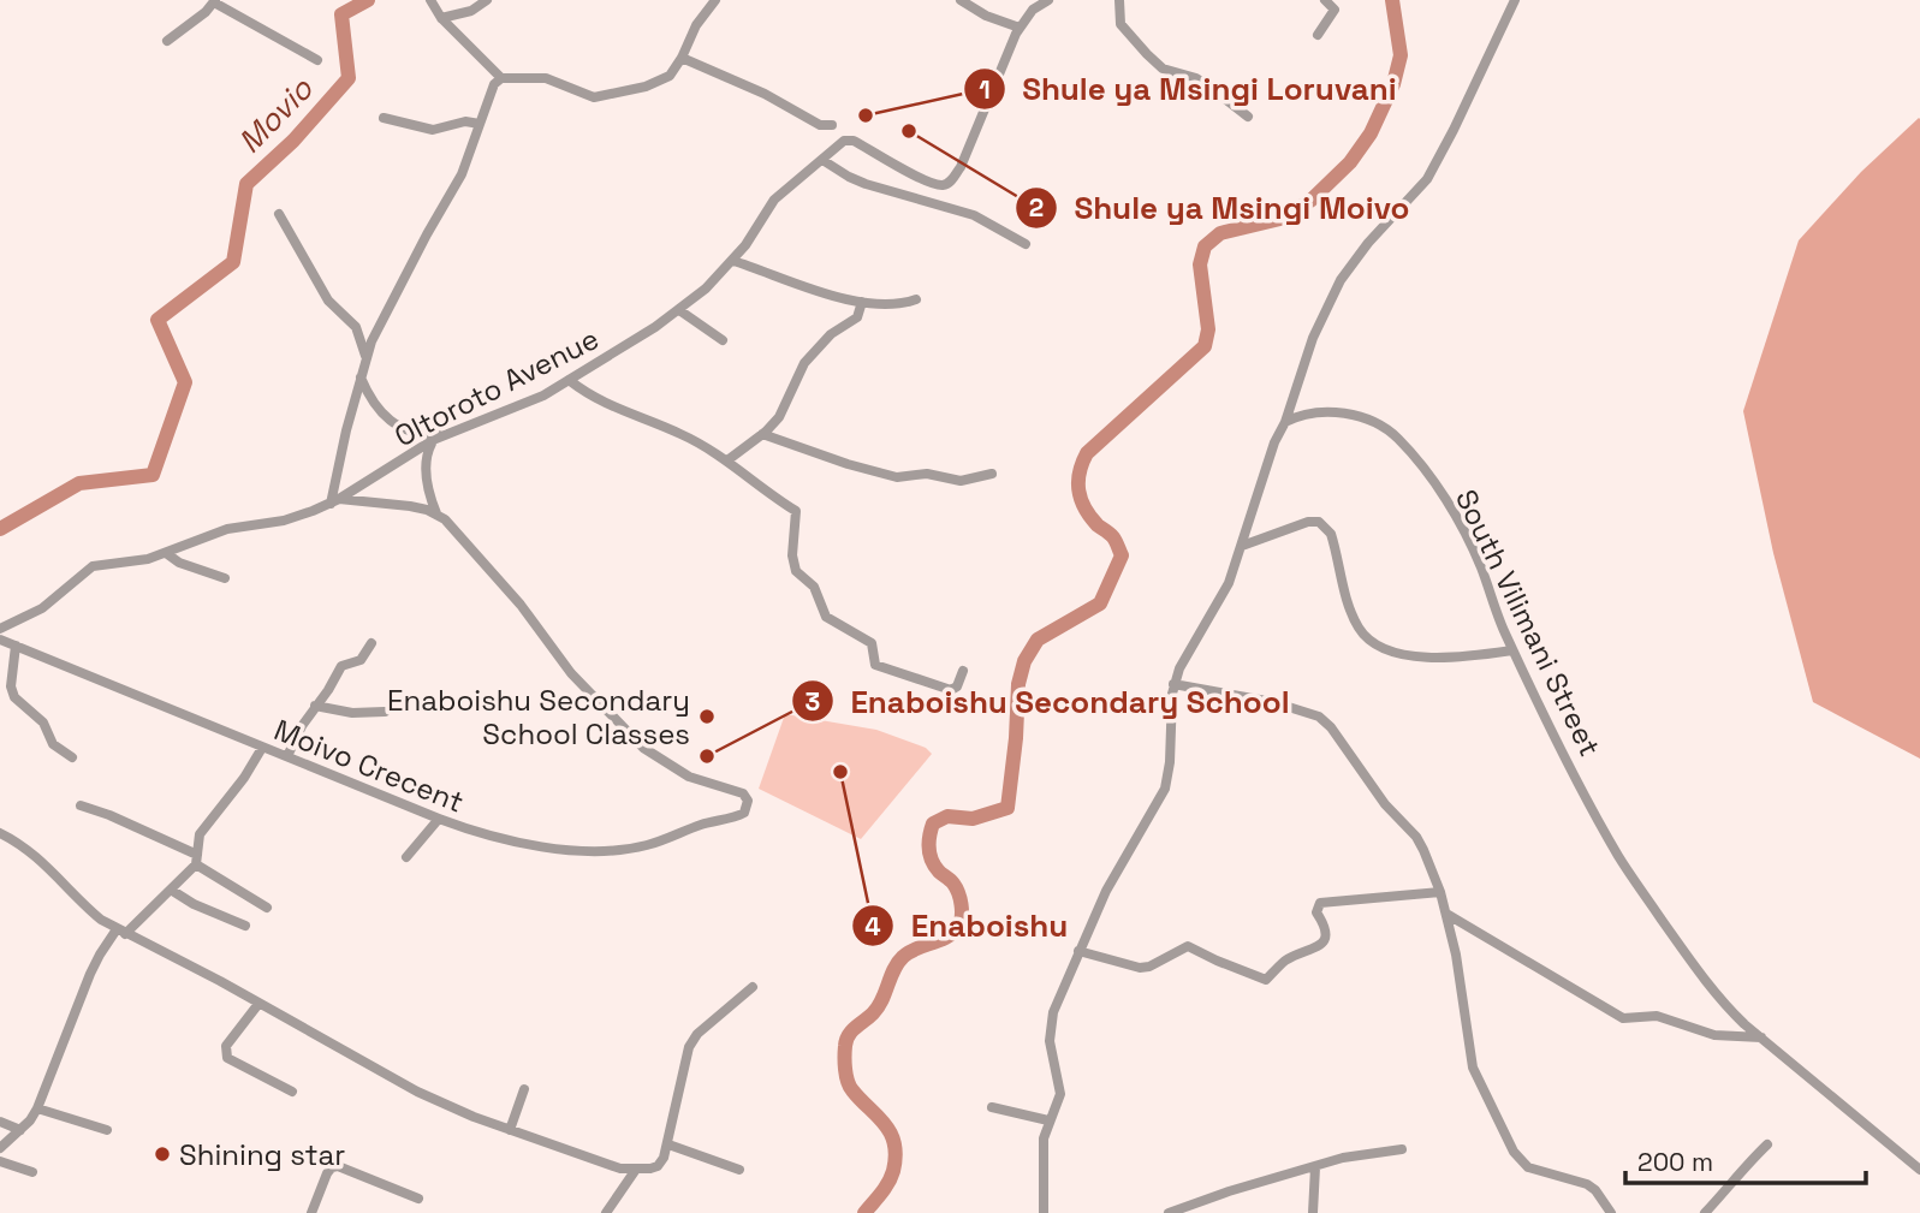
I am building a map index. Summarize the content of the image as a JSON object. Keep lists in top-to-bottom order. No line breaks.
{"streets":{"street":["Oltoroto Avenue","South Vilimani Street","Moivo Crecent"]},"water":["Movio"],"places":["Shule ya Msingi Loruvani","Shule ya Msingi Moivo","Enaboishu Secondary School Classes","Enaboishu Secondary School","Enaboishu","Shining star"],"scale_bar":"200 m"}
